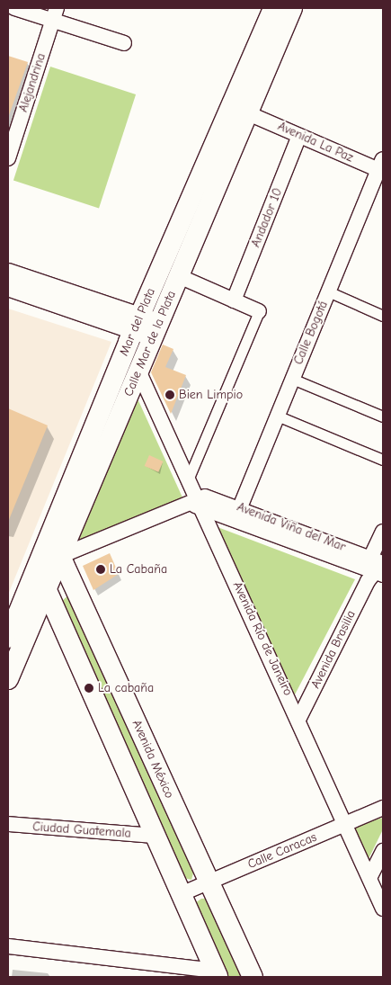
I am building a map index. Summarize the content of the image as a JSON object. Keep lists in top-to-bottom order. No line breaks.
{"streets":{"main road":["Mar del Plata","Calle Mar de la Plata","Avenida México"],"street":["Alejandrina","Avenida La Paz","Andador 10","Calle Bogotá","Avenida Viña del Mar","Avenida Río de Janeiro","Avenida Brasilia","Ciudad Guatemala","Calle Caracas"]},"crossings":[["Avenida La Paz","Andador 10"],["Avenida La Paz","Calle Bogotá"],["Avenida La Paz","Calle Mar de la Plata"],["Mar del Plata","Calle Mar de la Plata"],["Mar del Plata","Avenida México"],["Calle Bogotá","Avenida Viña del Mar"],["Calle Mar de la Plata","Avenida Río de Janeiro"],["Calle Mar de la Plata","Avenida México"],["Avenida Viña del Mar","Avenida Río de Janeiro"],["Avenida Viña del Mar","Avenida Brasilia"],["Avenida Río de Janeiro","Avenida Brasilia"],["Avenida Río de Janeiro","Calle Caracas"],["Avenida México","Calle Caracas"]],"places":["Bien Limpio","La Cabaña","La cabaña"]}
